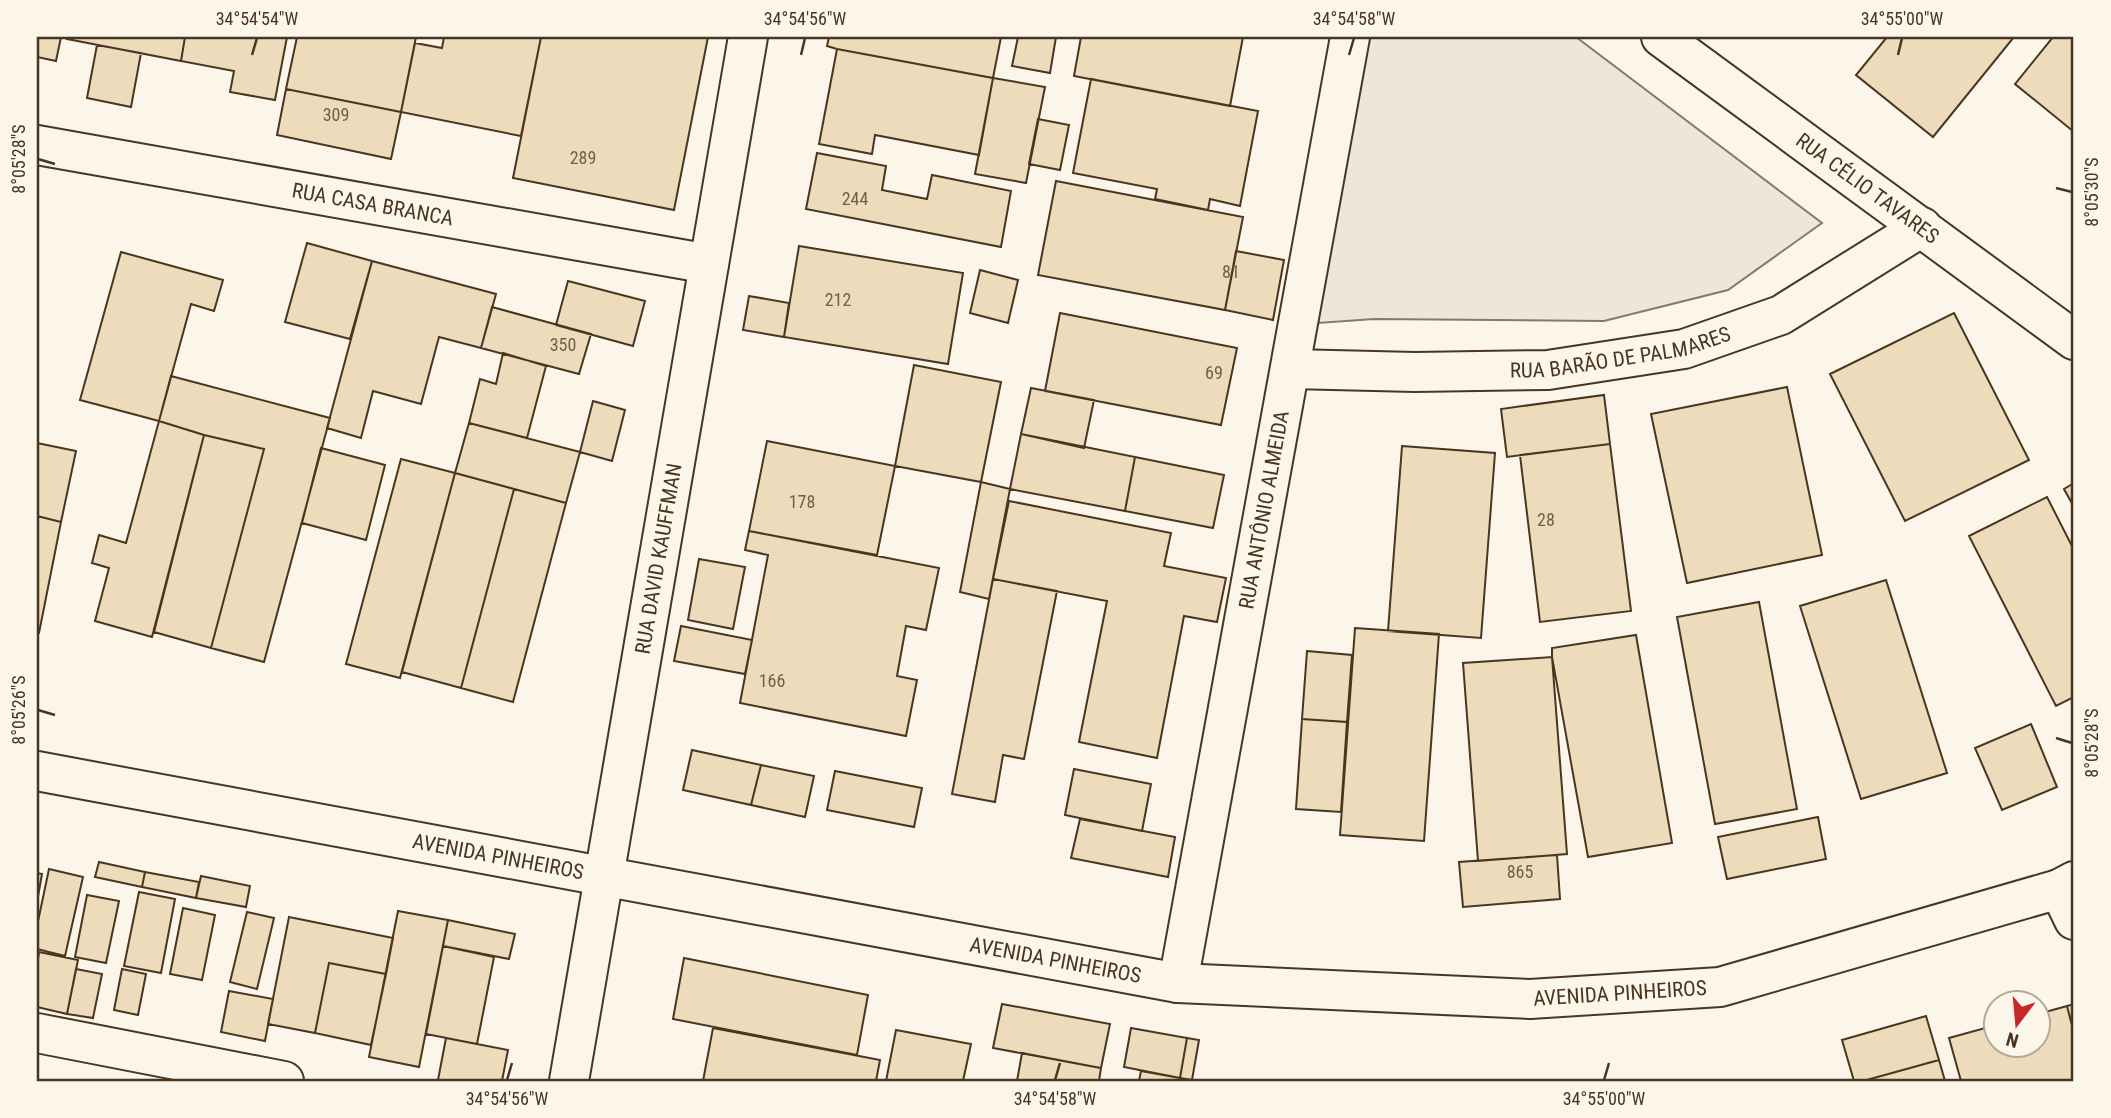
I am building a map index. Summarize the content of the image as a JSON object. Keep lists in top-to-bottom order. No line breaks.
{"streets":{"street":["RUA CÉLIO TAVARES","RUA CASA BRANCA","RUA BARÃO DE PALMARES","RUA ANTÔNIO ALMEIDA","RUA DAVID KAUFFMAN","AVENIDA PINHEIROS"]},"crossings":[["RUA CÉLIO TAVARES","RUA BARÃO DE PALMARES"],["RUA CASA BRANCA","RUA DAVID KAUFFMAN"],["RUA BARÃO DE PALMARES","RUA ANTÔNIO ALMEIDA"],["RUA ANTÔNIO ALMEIDA","AVENIDA PINHEIROS"],["RUA DAVID KAUFFMAN","AVENIDA PINHEIROS"]],"house_numbers":["309","289","244","81","212","350","69","178","28","166","865"],"north":"bottom","coordinates":["34°54'54\"W","34°54'56\"W","34°54'58\"W","34°55'00\"W","8°05'28\"S","8°05'30\"S","8°05'26\"S"]}
